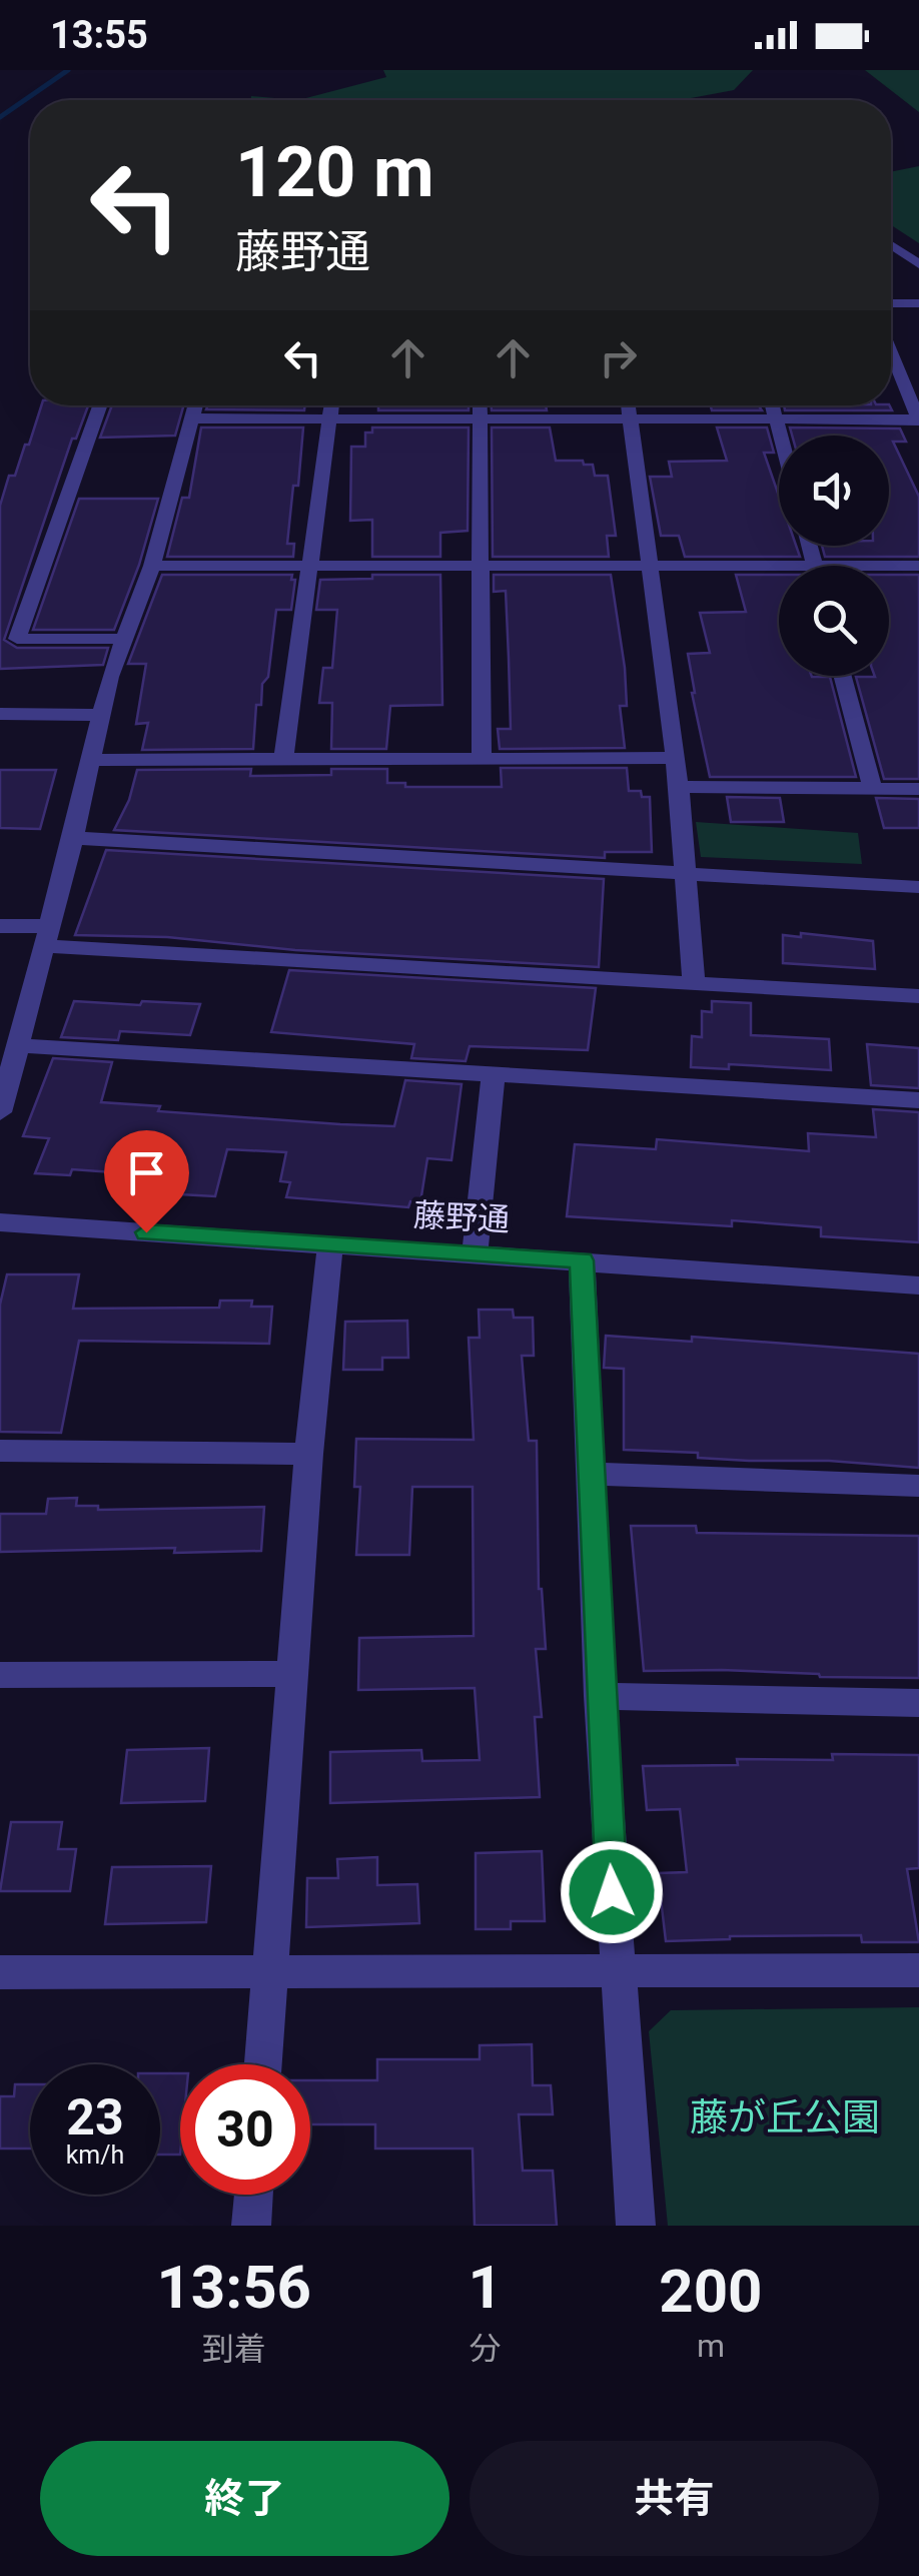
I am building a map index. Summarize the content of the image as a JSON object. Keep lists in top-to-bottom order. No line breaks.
{"streets":{"street":["藤野通"]},"parks":["藤が丘公園"],"page":{"status":"13:55","turn":["120 m","藤野通"],"speed":"23 km/h","limit":"30","eta":["13:56","到着","1","分","200","m"],"buttons":["終了","共有"]}}
